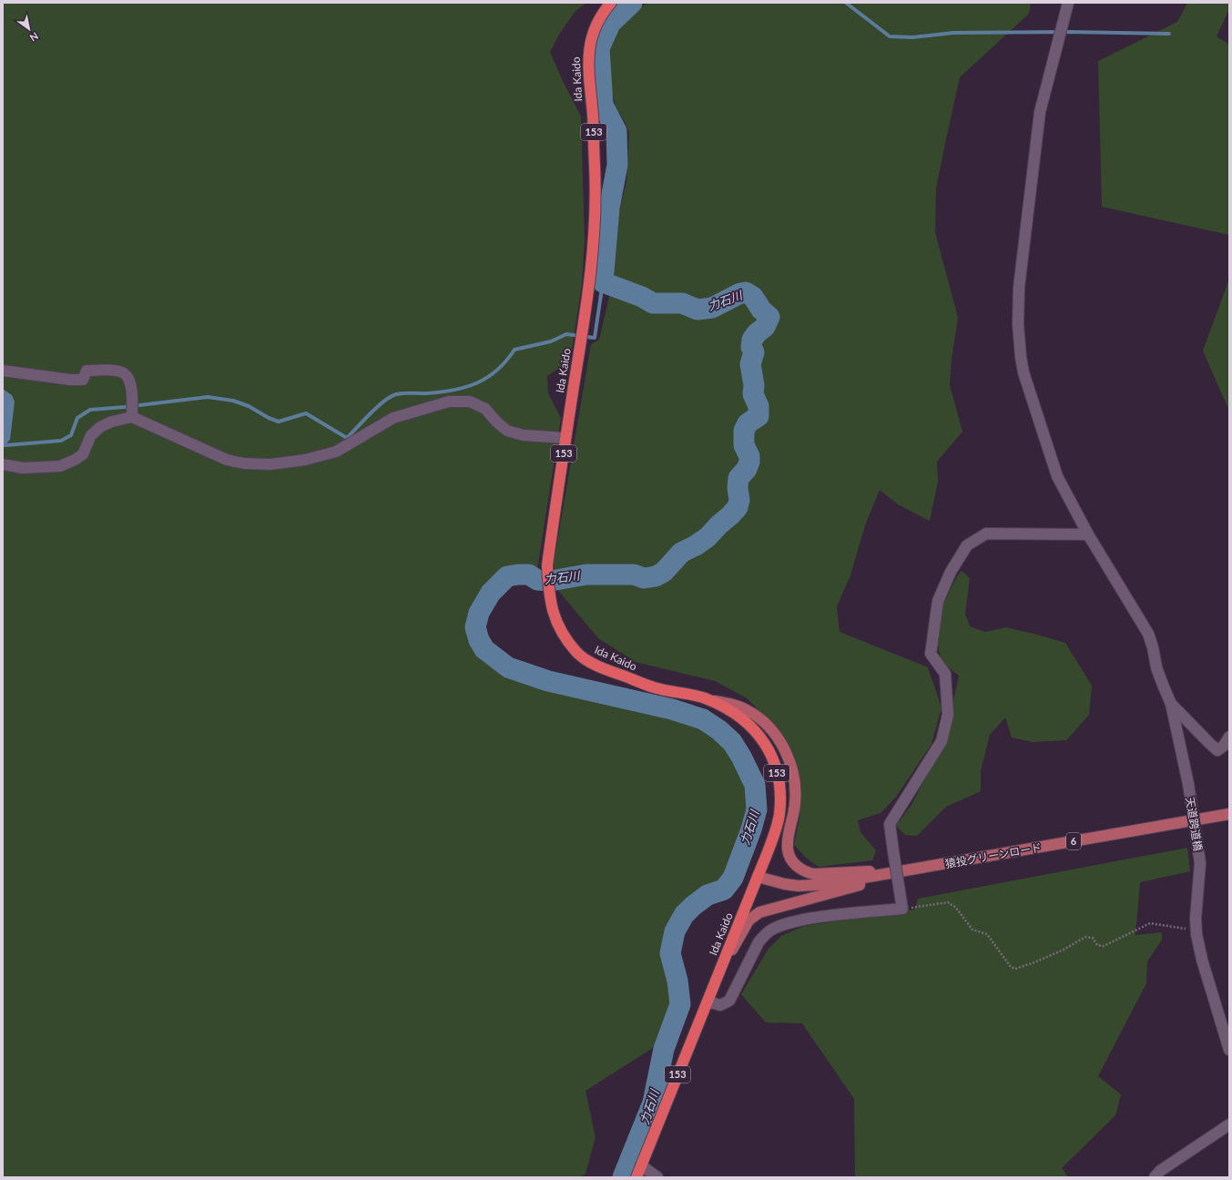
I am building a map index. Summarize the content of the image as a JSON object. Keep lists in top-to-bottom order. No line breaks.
{"streets":{"highway":["Ida Kaido","153"],"main road":["6","猿投グリーンロード"],"street":["天道跨道橋"]},"crossings":[["Ida Kaido","猿投グリーンロード"]],"water":["力石川"],"north":"bottom right"}
